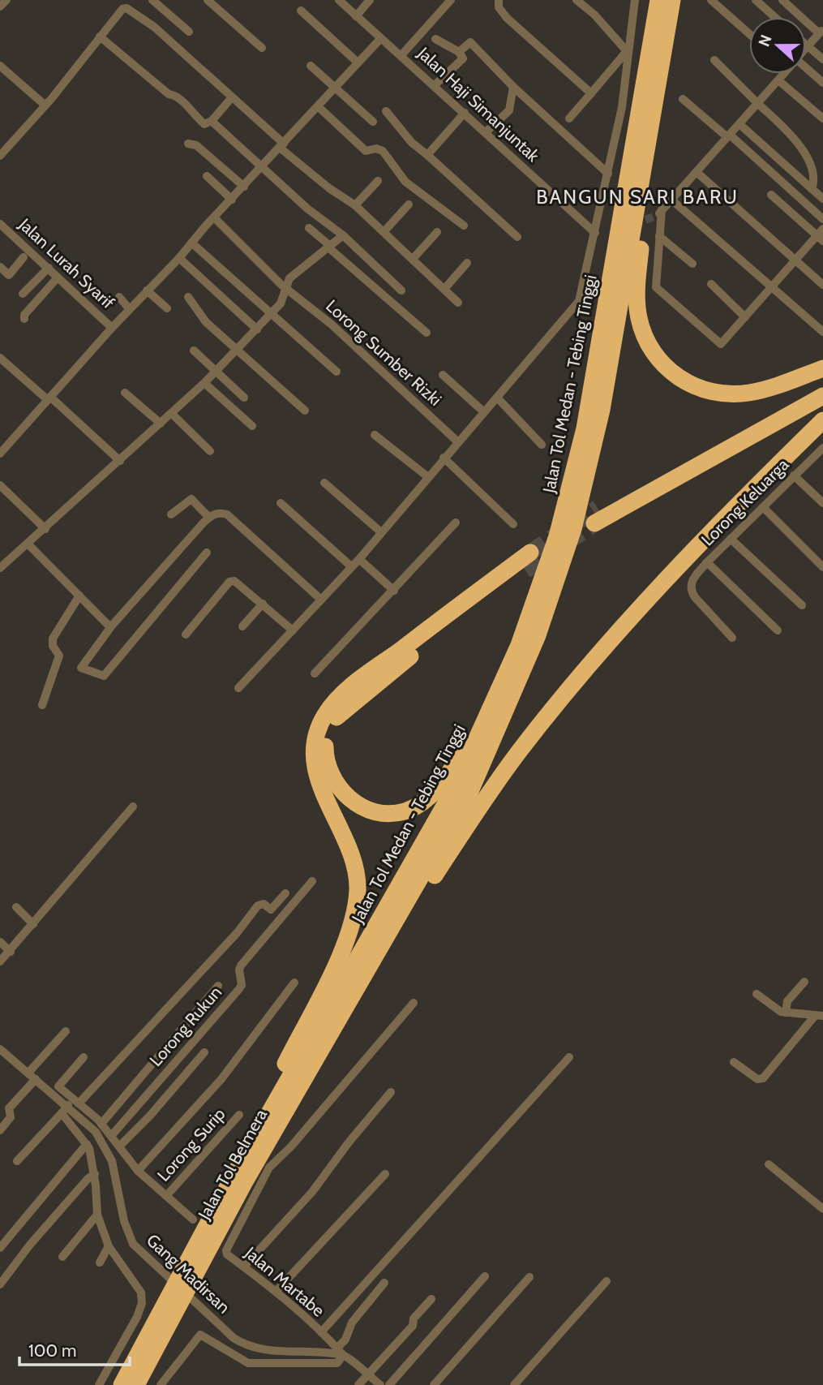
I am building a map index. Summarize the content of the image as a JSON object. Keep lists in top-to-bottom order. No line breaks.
{"streets":{"highway":["Jalan Tol Medan - Tebing Tinggi","Jalan Tol Belmera"],"street":["Jalan Haji Simanjuntak","Jalan Lurah Syarif","Lorong Sumber Rizki","Lorong Keluarga","Lorong Rukun","Lorong Surip","Gang Madirsan","Jalan Martabe"]},"crossings":[["Jalan Tol Medan - Tebing Tinggi","Jalan Tol Belmera"],["Gang Madirsan","Jalan Martabe"]],"districts":["BANGUN SARI BARU"],"scale_bar":"100 m","north":"left"}
